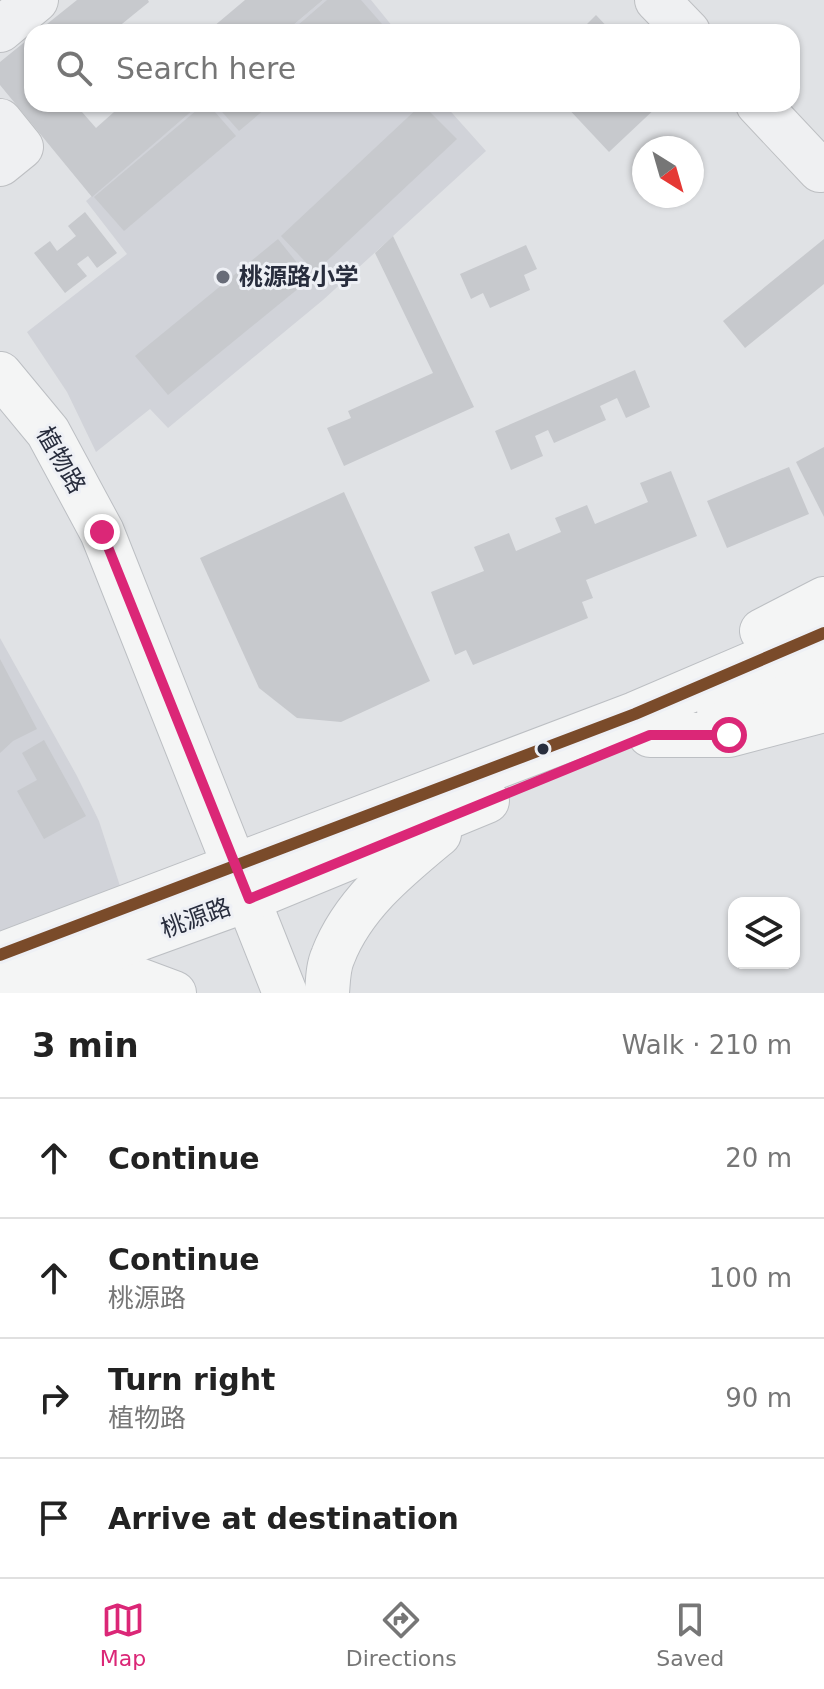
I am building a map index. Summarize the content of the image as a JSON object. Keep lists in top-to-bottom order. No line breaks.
{"streets":{"main road":["植物路","桃源路"]},"crossings":[["植物路","桃源路"]],"places":["桃源路小学"],"north":"bottom right","page":{"search":"Search here","heading":["3 min","Walk · 210 m"],"list":[["Continue","20 m"],["Continue","桃源路","100 m"],["Turn right","植物路","90 m"],"Arrive at destination"],"nav":["Map","Directions","Saved"]}}
